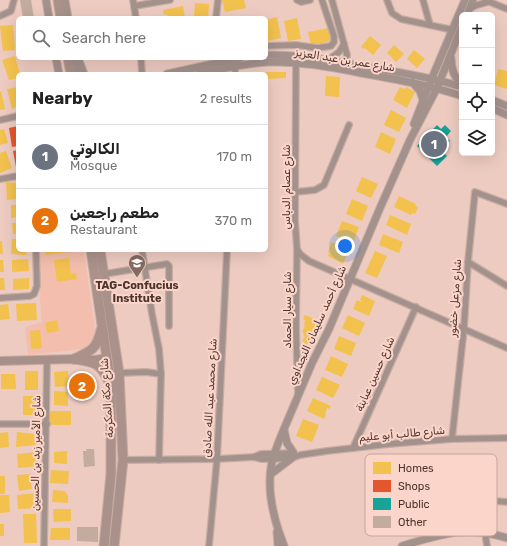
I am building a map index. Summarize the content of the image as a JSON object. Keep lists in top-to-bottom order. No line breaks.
{"streets":{"main road":["شارع مكة المكرمة"],"street":["شارع عمر بن عبد العزيز","شارع عصام الدباس","شارع مزعل خضور","شارع سيار الحماد","شارع أحمد سليمان النجداوي","شارع حسين عبابنة","شارع محمد عبد الله صادق","شارع طالب أبو عليم","شارع الأمير زيد بن الحسين"]},"crossings":[["شارع عمر بن عبد العزيز","شارع عصام الدباس"],["شارع عمر بن عبد العزيز","شارع أحمد سليمان النجداوي"],["شارع عصام الدباس","شارع سيار الحماد"],["شارع مزعل خضور","شارع طالب أبو عليم"],["شارع سيار الحماد","شارع أحمد سليمان النجداوي"],["شارع أحمد سليمان النجداوي","شارع طالب أبو عليم"],["شارع حسين عبابنة","شارع طالب أبو عليم"],["شارع مكة المكرمة","شارع طالب أبو عليم"],["شارع محمد عبد الله صادق","شارع طالب أبو عليم"]],"places":{"school or university":["TAG-Confucius Institute"]},"legend":["Homes","Shops","Public","Other"],"page":{"map_buttons":["+","−"],"search":"Search here","heading":["Nearby","2 results"],"list":[{"mark":"1","name":"الكالوتي","note":"Mosque","value":"170 m"},{"mark":"2","name":"مطعم راجعين","note":"Restaurant","value":"370 m"}],"pins":["1","2"]}}
